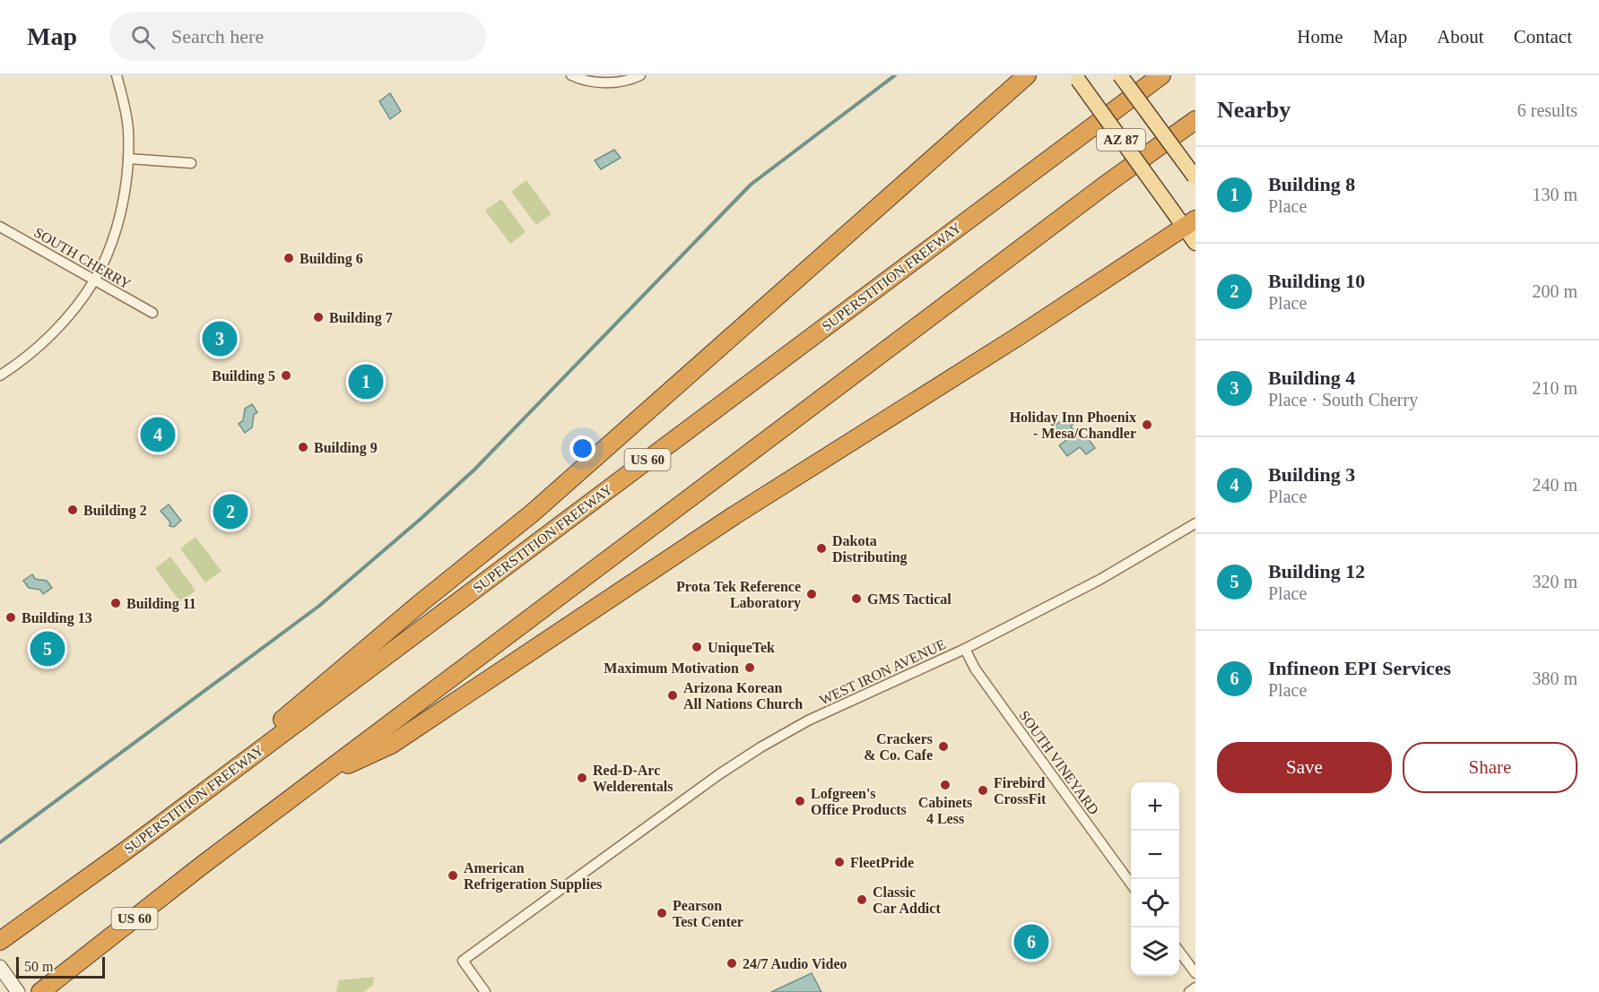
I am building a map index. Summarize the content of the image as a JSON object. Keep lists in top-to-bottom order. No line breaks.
{"streets":{"highway":["SUPERSTITION FREEWAY","US 60"],"main road":["AZ 87"],"street":["SOUTH CHERRY","WEST IRON AVENUE","SOUTH VINEYARD"]},"crossings":[["WEST IRON AVENUE","SOUTH VINEYARD"]],"places":["Building 6","Building 7","Building 5","Holiday Inn Phoenix - Mesa/Chandler","Building 9","Building 2","Dakota Distributing","Prota Tek Reference Laboratory","GMS Tactical","Building 11","Building 13","UniqueTek","Maximum Motivation","Arizona Korean All Nations Church","Crackers & Co. Cafe","Red-D-Arc Welderentals","Cabinets 4 Less","Firebird CrossFit","Lofgreen's Office Products","FleetPride","American Refrigeration Supplies","Classic Car Addict","Pearson Test Center","24/7 Audio Video"],"scale_bar":"50 m","page":{"header":"Map","search":"Search here","nav":["Home","Map","About","Contact"],"heading":["Nearby","6 results"],"list":[{"mark":"1","name":"Building 8","note":"Place","value":"130 m"},{"mark":"2","name":"Building 10","note":"Place","value":"200 m"},{"mark":"3","name":"Building 4","note":"Place · South Cherry","value":"210 m"},{"mark":"4","name":"Building 3","note":"Place","value":"240 m"},{"mark":"5","name":"Building 12","note":"Place","value":"320 m"},{"mark":"6","name":"Infineon EPI Services","note":"Place","value":"380 m"}],"pins":["3","1","4","2","5","6"],"buttons":["Save","Share"],"map_buttons":["+","−"],"scale":"50 m"}}
